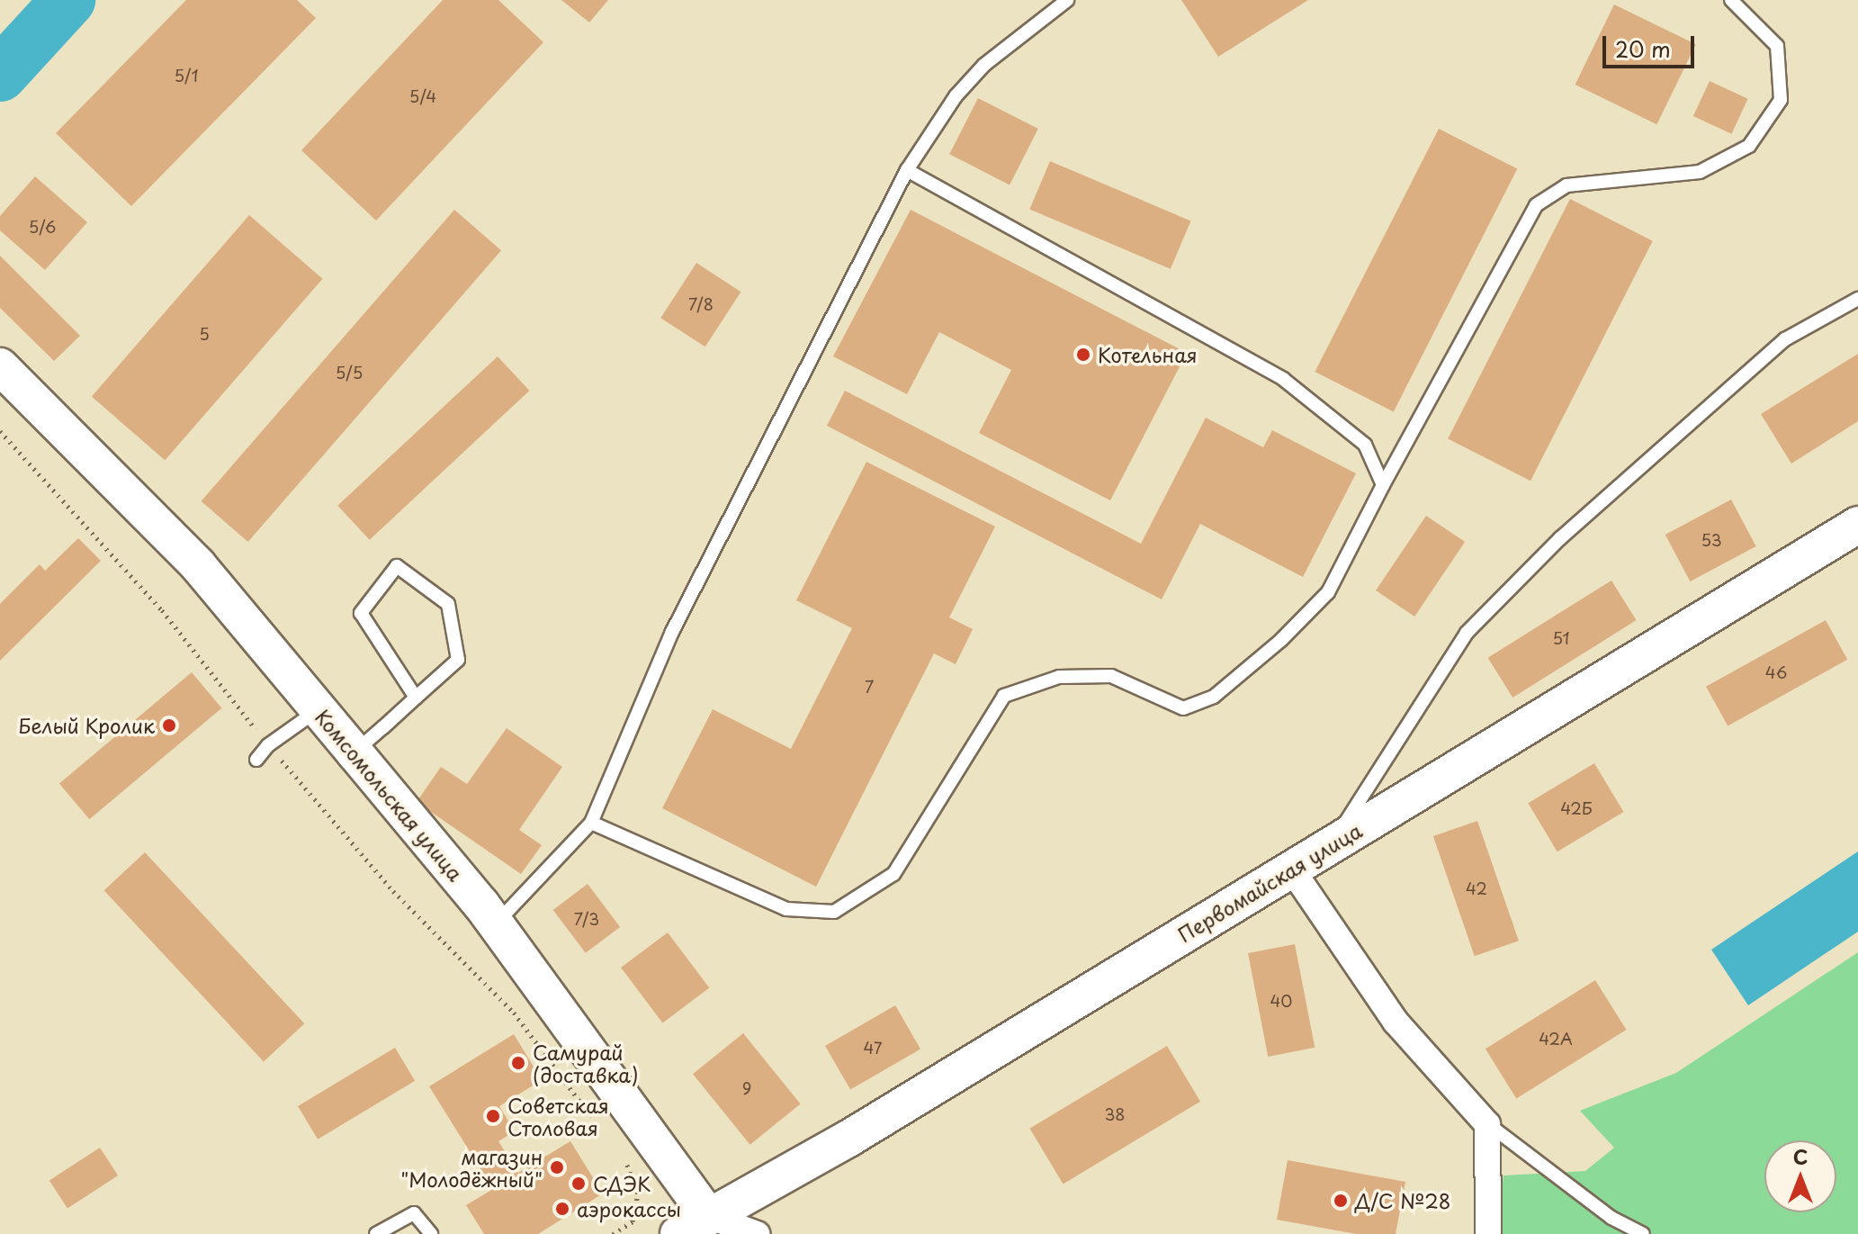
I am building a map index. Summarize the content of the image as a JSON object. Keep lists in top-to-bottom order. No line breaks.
{"streets":{"street":["Комсомольская улица","Первомайская улица"]},"crossings":[["Комсомольская улица","Первомайская улица"]],"places":["Котельная","Белый Кролик","Самурай (доставка)","Советская Столовая","магазин \"Молодёжный\"","СДЭК","Д/С №28","аэрокассы"],"house_numbers":["5/1","5/4","5/6","7/8","5","5/5","53","51","46","7","42Б","42","7/3","40","42А","47","9","38"],"scale_bar":"20 m","north":"top"}
